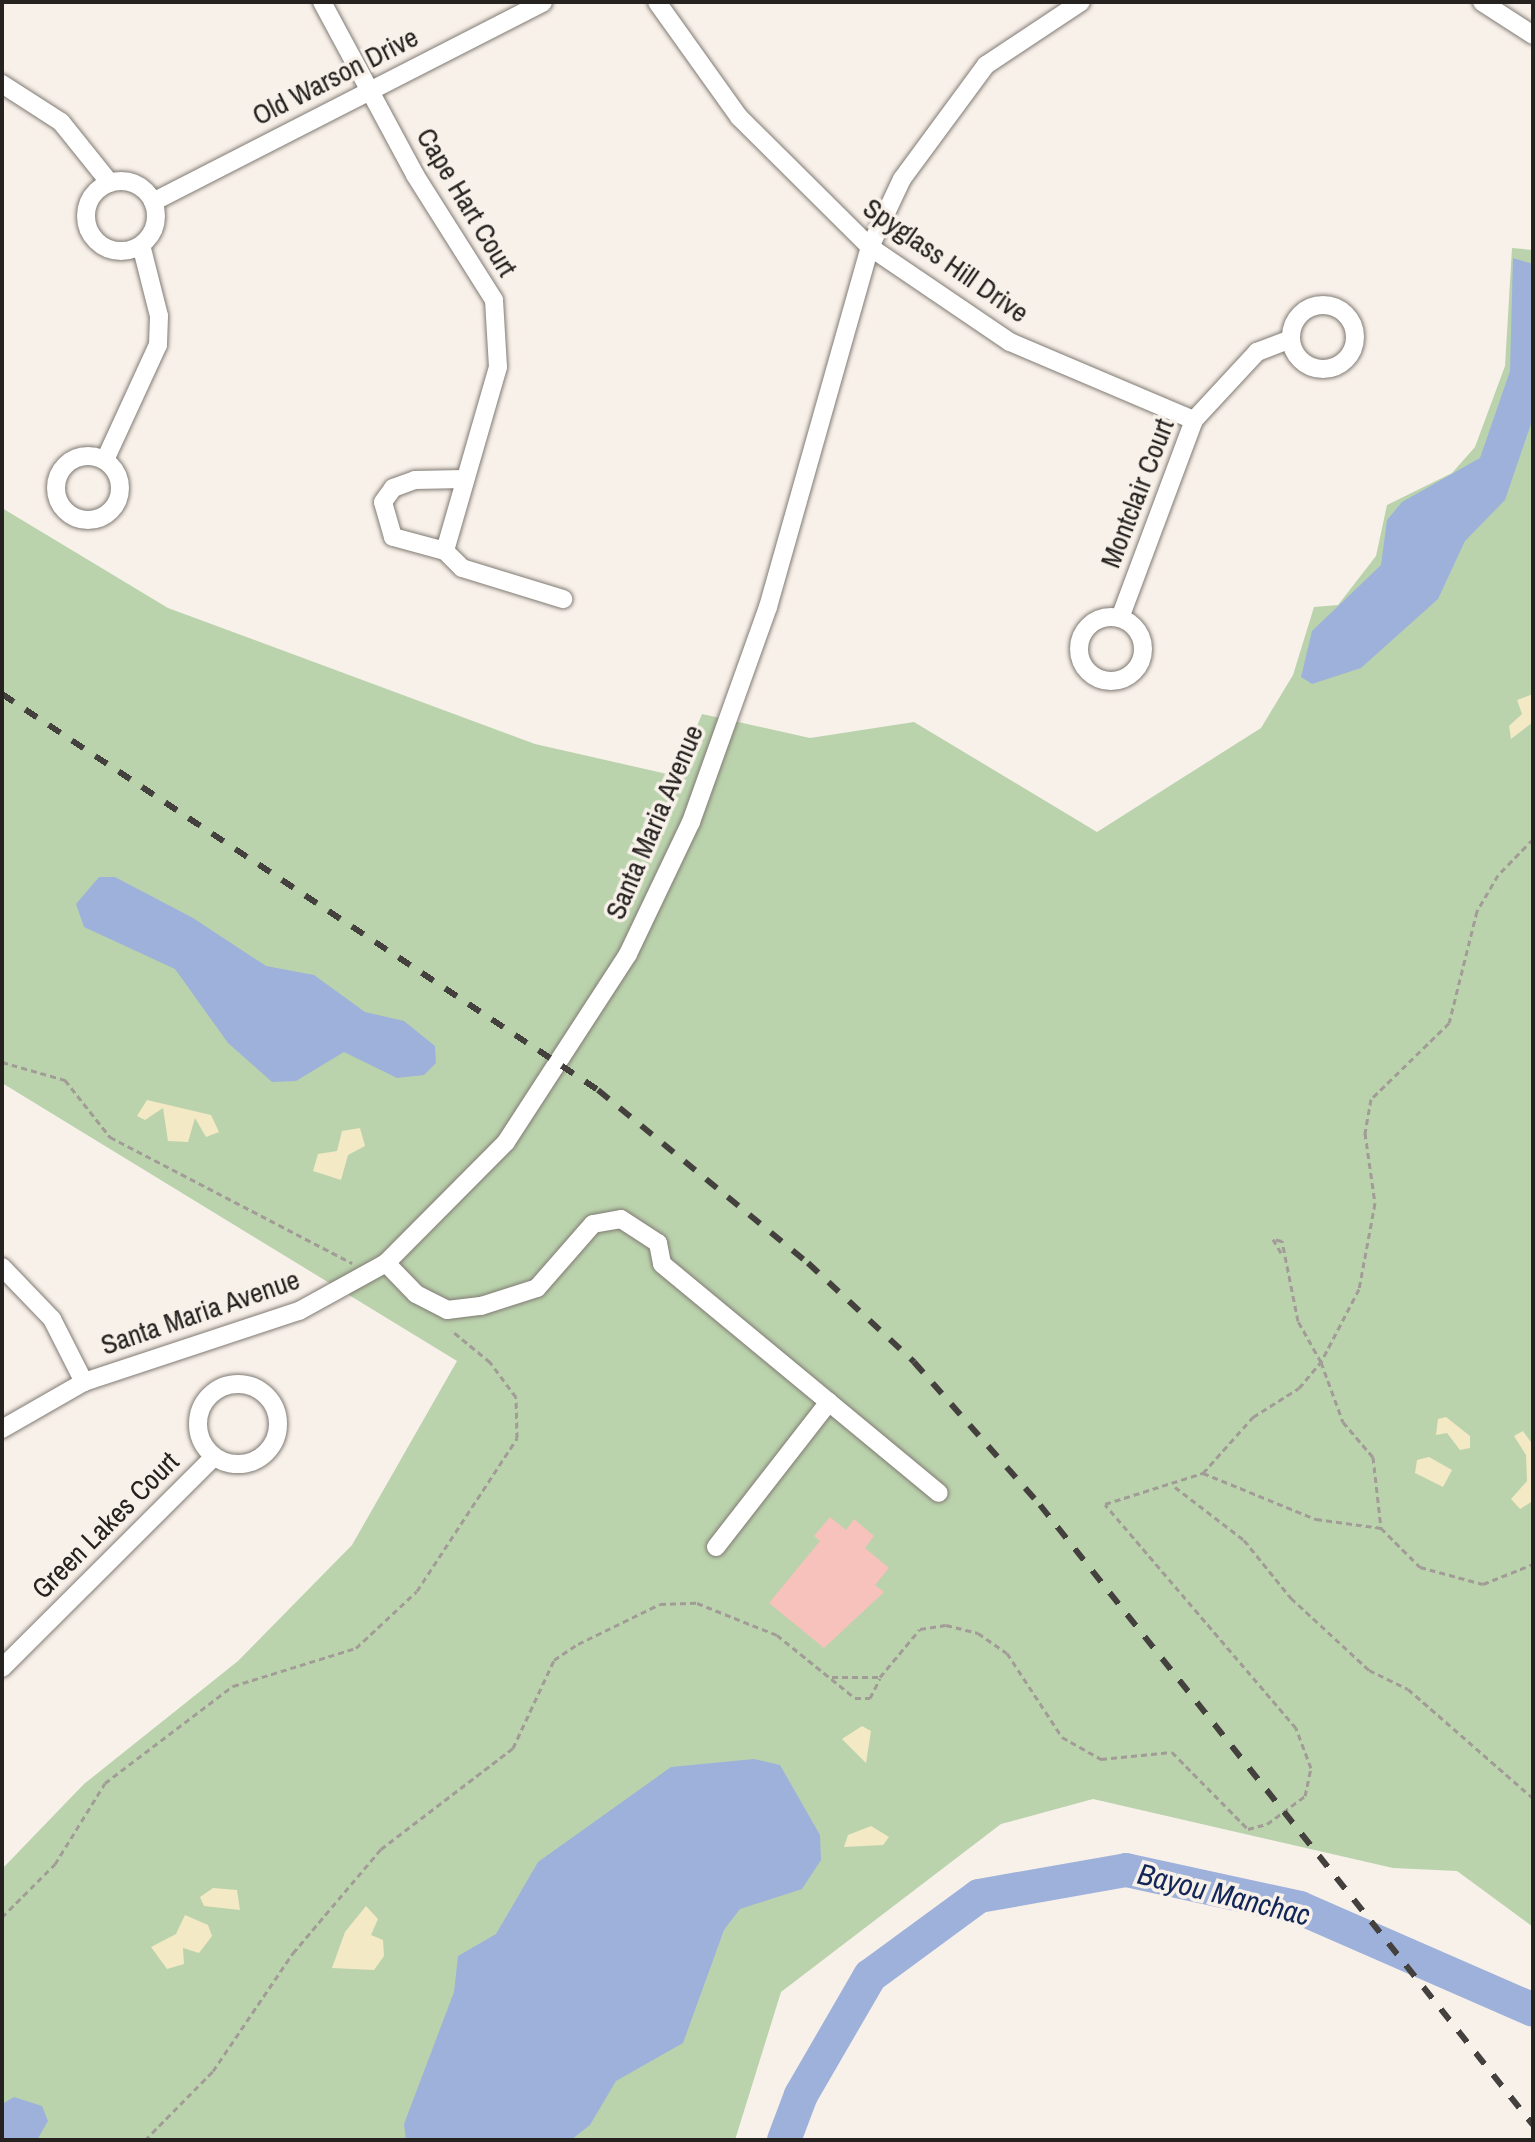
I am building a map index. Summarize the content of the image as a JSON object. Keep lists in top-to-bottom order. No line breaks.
{"streets":{"street":["Old Warson Drive","Cape Hart Court","Spyglass Hill Drive","Montclair Court","Santa Maria Avenue","Green Lakes Court"]},"crossings":[["Old Warson Drive","Cape Hart Court"],["Spyglass Hill Drive","Montclair Court"],["Spyglass Hill Drive","Santa Maria Avenue"]],"water":["Bayou Manchac"]}
